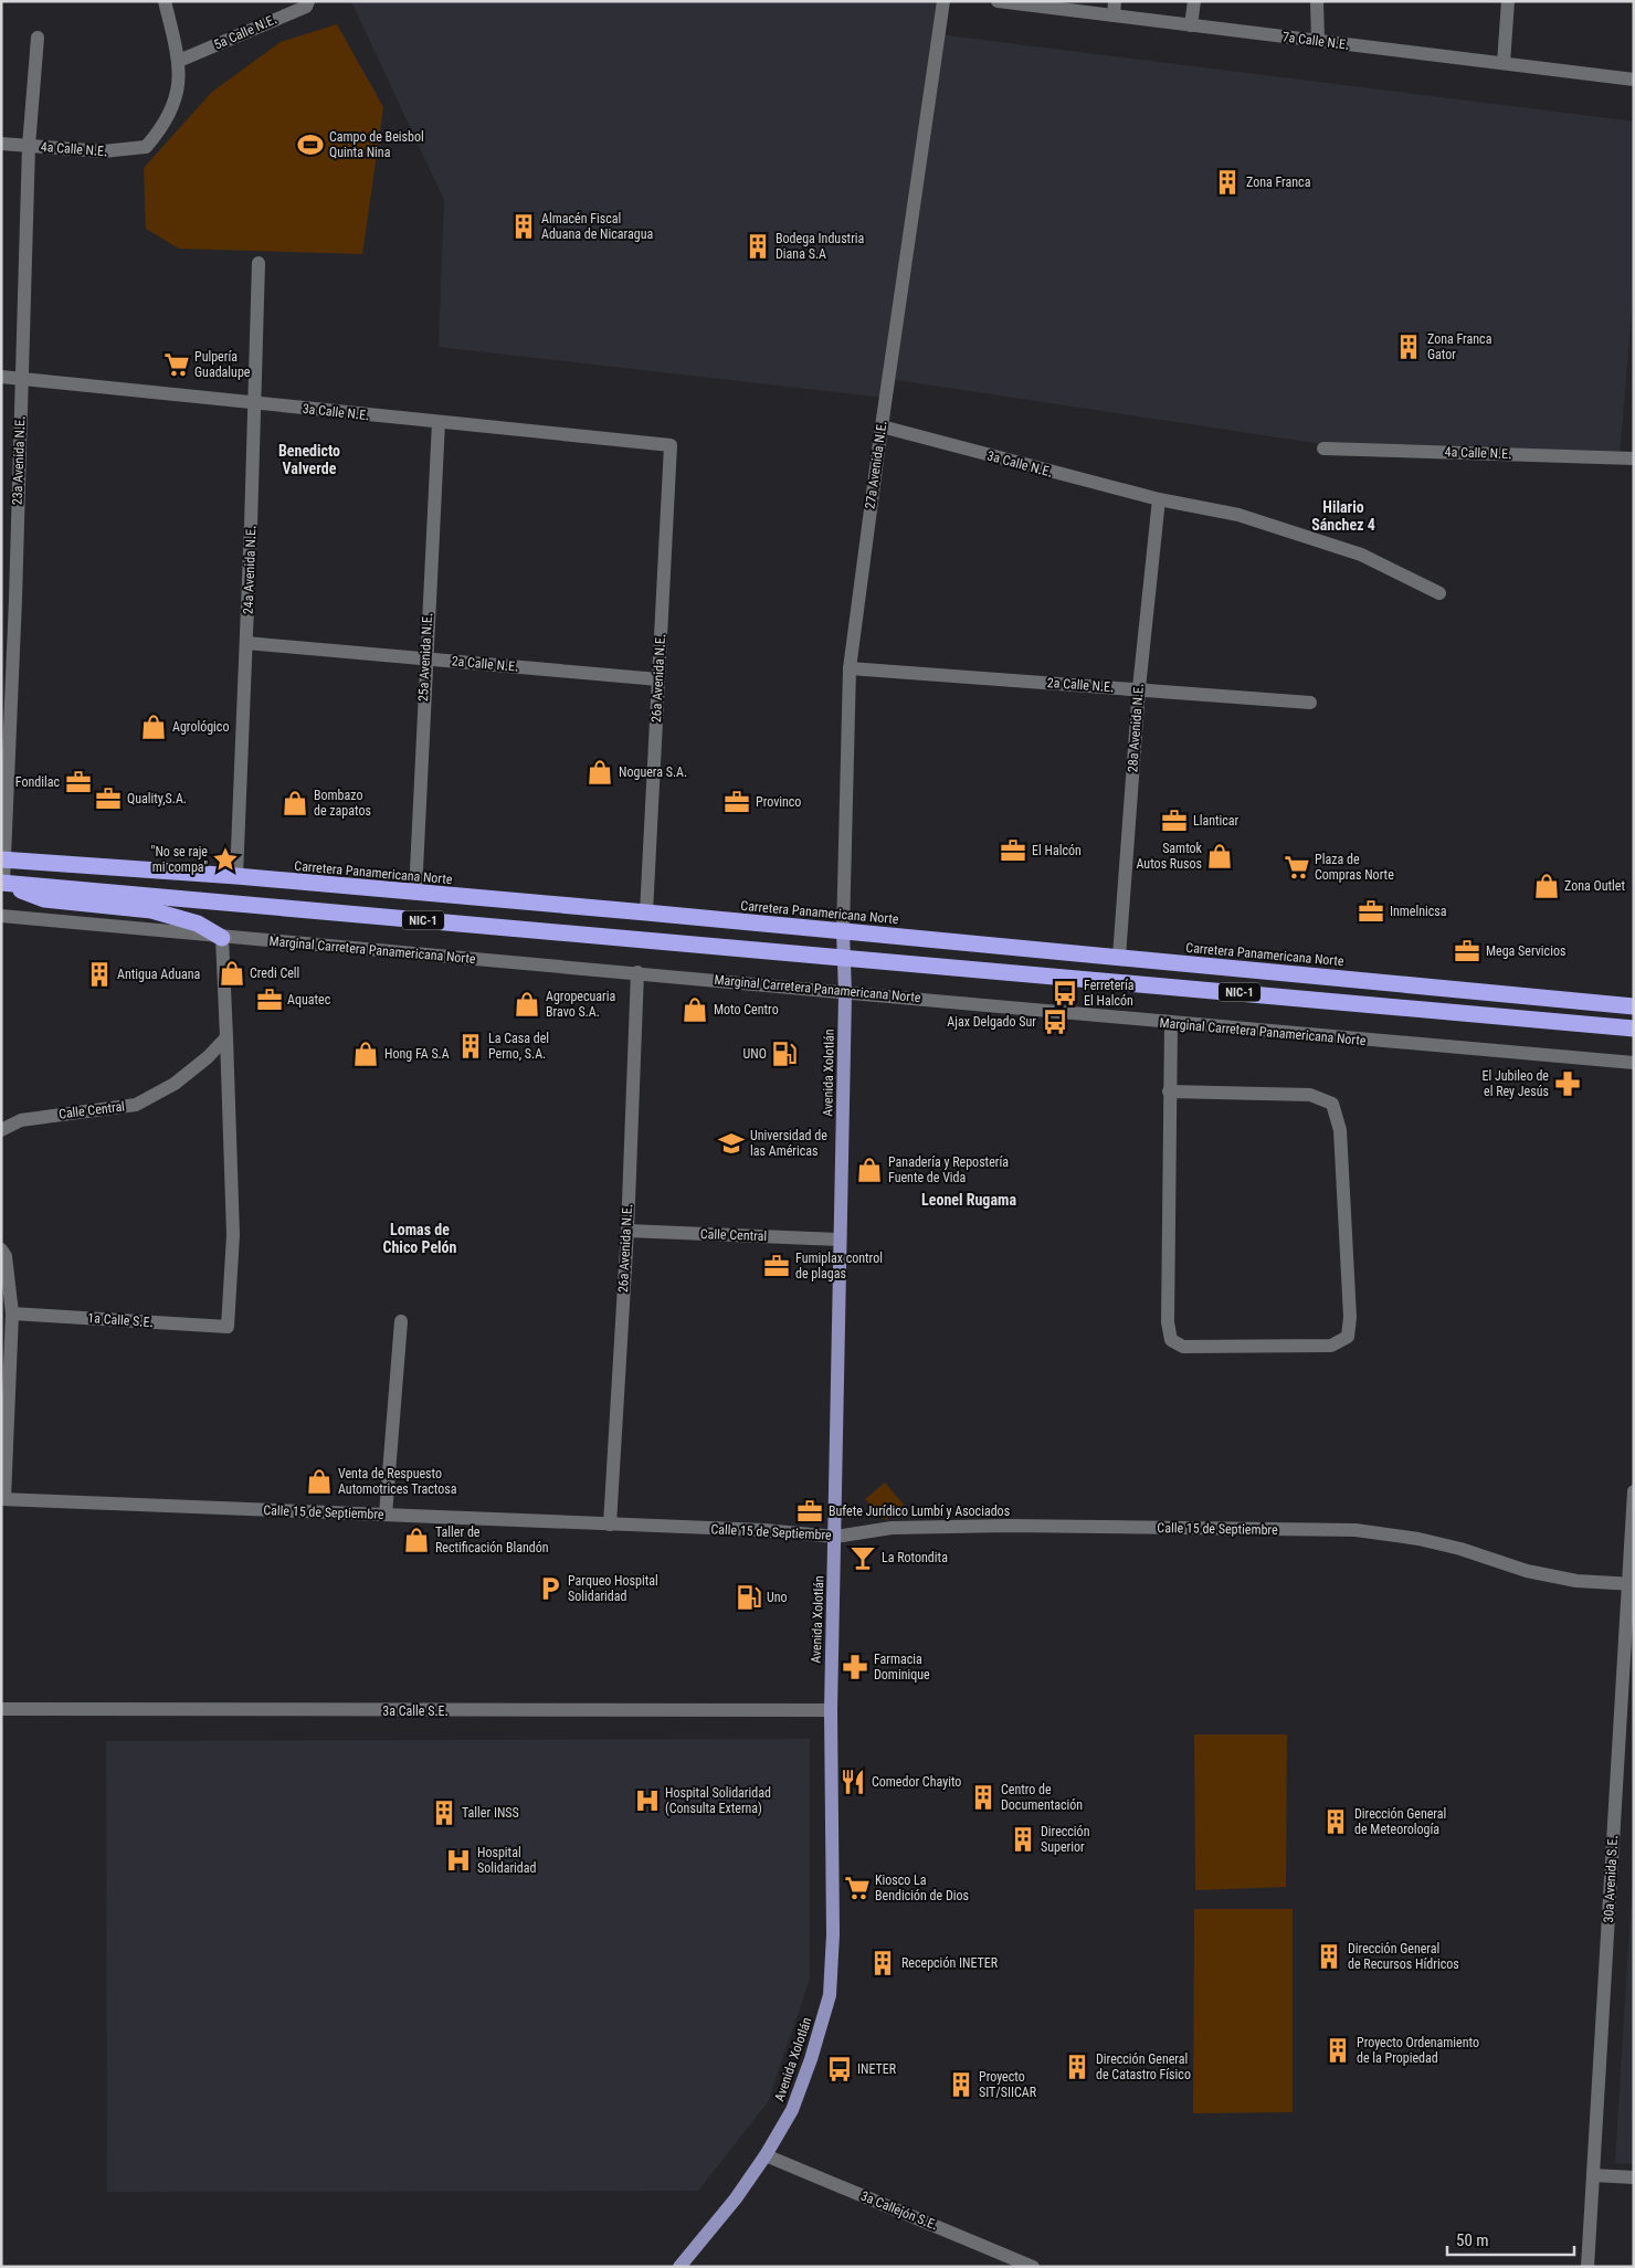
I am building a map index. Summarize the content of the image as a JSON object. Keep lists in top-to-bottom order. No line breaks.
{"streets":{"highway":["Carretera Panamericana Norte","NIC-1"],"main road":["Avenida Xolotlán"],"street":["5a Calle N.E.","7a Calle N.E.","4a Calle N.E.","3a Calle N.E.","23a Avenida N.E.","27a Avenida N.E.","24a Avenida N.E.","25a Avenida N.E.","2a Calle N.E.","26a Avenida N.E.","28a Avenida N.E.","Marginal Carretera Panamericana Norte","Calle Central","1a Calle S.E.","Calle 15 de Septiembre","3a Calle S.E.","30a Avenida S.E.","3a Callejón S.E."]},"crossings":[["5a Calle N.E.","4a Calle N.E."],["4a Calle N.E.","23a Avenida N.E."],["3a Calle N.E.","23a Avenida N.E."],["3a Calle N.E.","27a Avenida N.E."],["3a Calle N.E.","24a Avenida N.E."],["3a Calle N.E.","25a Avenida N.E."],["3a Calle N.E.","26a Avenida N.E."],["3a Calle N.E.","28a Avenida N.E."],["23a Avenida N.E.","Carretera Panamericana Norte"],["23a Avenida N.E.","NIC-1"],["27a Avenida N.E.","2a Calle N.E."],["27a Avenida N.E.","Carretera Panamericana Norte"],["27a Avenida N.E.","Avenida Xolotlán"],["24a Avenida N.E.","2a Calle N.E."],["24a Avenida N.E.","Carretera Panamericana Norte"],["25a Avenida N.E.","2a Calle N.E."],["25a Avenida N.E.","Carretera Panamericana Norte"],["2a Calle N.E.","26a Avenida N.E."],["2a Calle N.E.","28a Avenida N.E."],["26a Avenida N.E.","Carretera Panamericana Norte"],["26a Avenida N.E.","Marginal Carretera Panamericana Norte"],["26a Avenida N.E.","Calle Central"],["26a Avenida N.E.","Calle 15 de Septiembre"],["28a Avenida N.E.","Carretera Panamericana Norte"],["Carretera Panamericana Norte","Avenida Xolotlán"],["NIC-1","Avenida Xolotlán"],["Marginal Carretera Panamericana Norte","Avenida Xolotlán"],["Avenida Xolotlán","Calle Central"],["Avenida Xolotlán","Calle 15 de Septiembre"],["Avenida Xolotlán","3a Calle S.E."],["Avenida Xolotlán","3a Callejón S.E."],["Calle Central","1a Calle S.E."],["Calle 15 de Septiembre","30a Avenida S.E."]],"districts":["Benedicto Valverde","Hilario Sánchez 4","Leonel Rugama","Lomas de Chico Pelón"],"places":{"sports":["Campo de Beisbol Quinta Nina"],"building":["Zona Franca","Almacén Fiscal Aduana de Nicaragua","Bodega Industria Diana S.A","Zona Franca Gator","Antigua Aduana","La Casa del Perno, S.A.","Centro de Documentación","Taller INSS","Dirección General de Meteorología","Dirección Superior","Dirección General de Recursos Hídricos","Recepción INETER","Proyecto Ordenamiento de la Propiedad","Dirección General de Catastro Físico","Proyecto SIT/SIICAR"],"supermarket":["Pulpería Guadalupe","Plaza de Compras Norte","Kiosco La Bendición de Dios"],"shop":["Agrológico","Noguera S.A.","Bombazo de zapatos","Samtok Autos Rusos","Zona Outlet","Credi Cell","Agropecuaria Bravo S.A.","Moto Centro","Hong FA S.A","Panadería y Repostería Fuente de Vida","Venta de Respuesto Automotrices Tractosa","Taller de Rectificación Blandón"],"office":["Fondilac","Quality,S.A.","Provinco","Llanticar","El Halcón","Inmelnicsa","Mega Servicios","Aquatec","Fumiplax control de plagas","Bufete Jurídico Lumbí y Asociados"],"place":["\"No se raje mi compa\""],"bus stop":["Ferretería El Halcón","Ajax Delgado Sur","INETER"],"fuel station":["UNO","Uno"],"pharmacy":["El Jubileo de el Rey Jesús","Farmacia Dominique"],"school or university":["Universidad de las Américas"],"bar":["La Rotondita"],"parking":["Parqueo Hospital Solidaridad"],"restaurant":["Comedor Chayito"],"hospital":["Hospital Solidaridad (Consulta Externa)","Hospital Solidaridad"]},"scale_bar":"50 m"}
